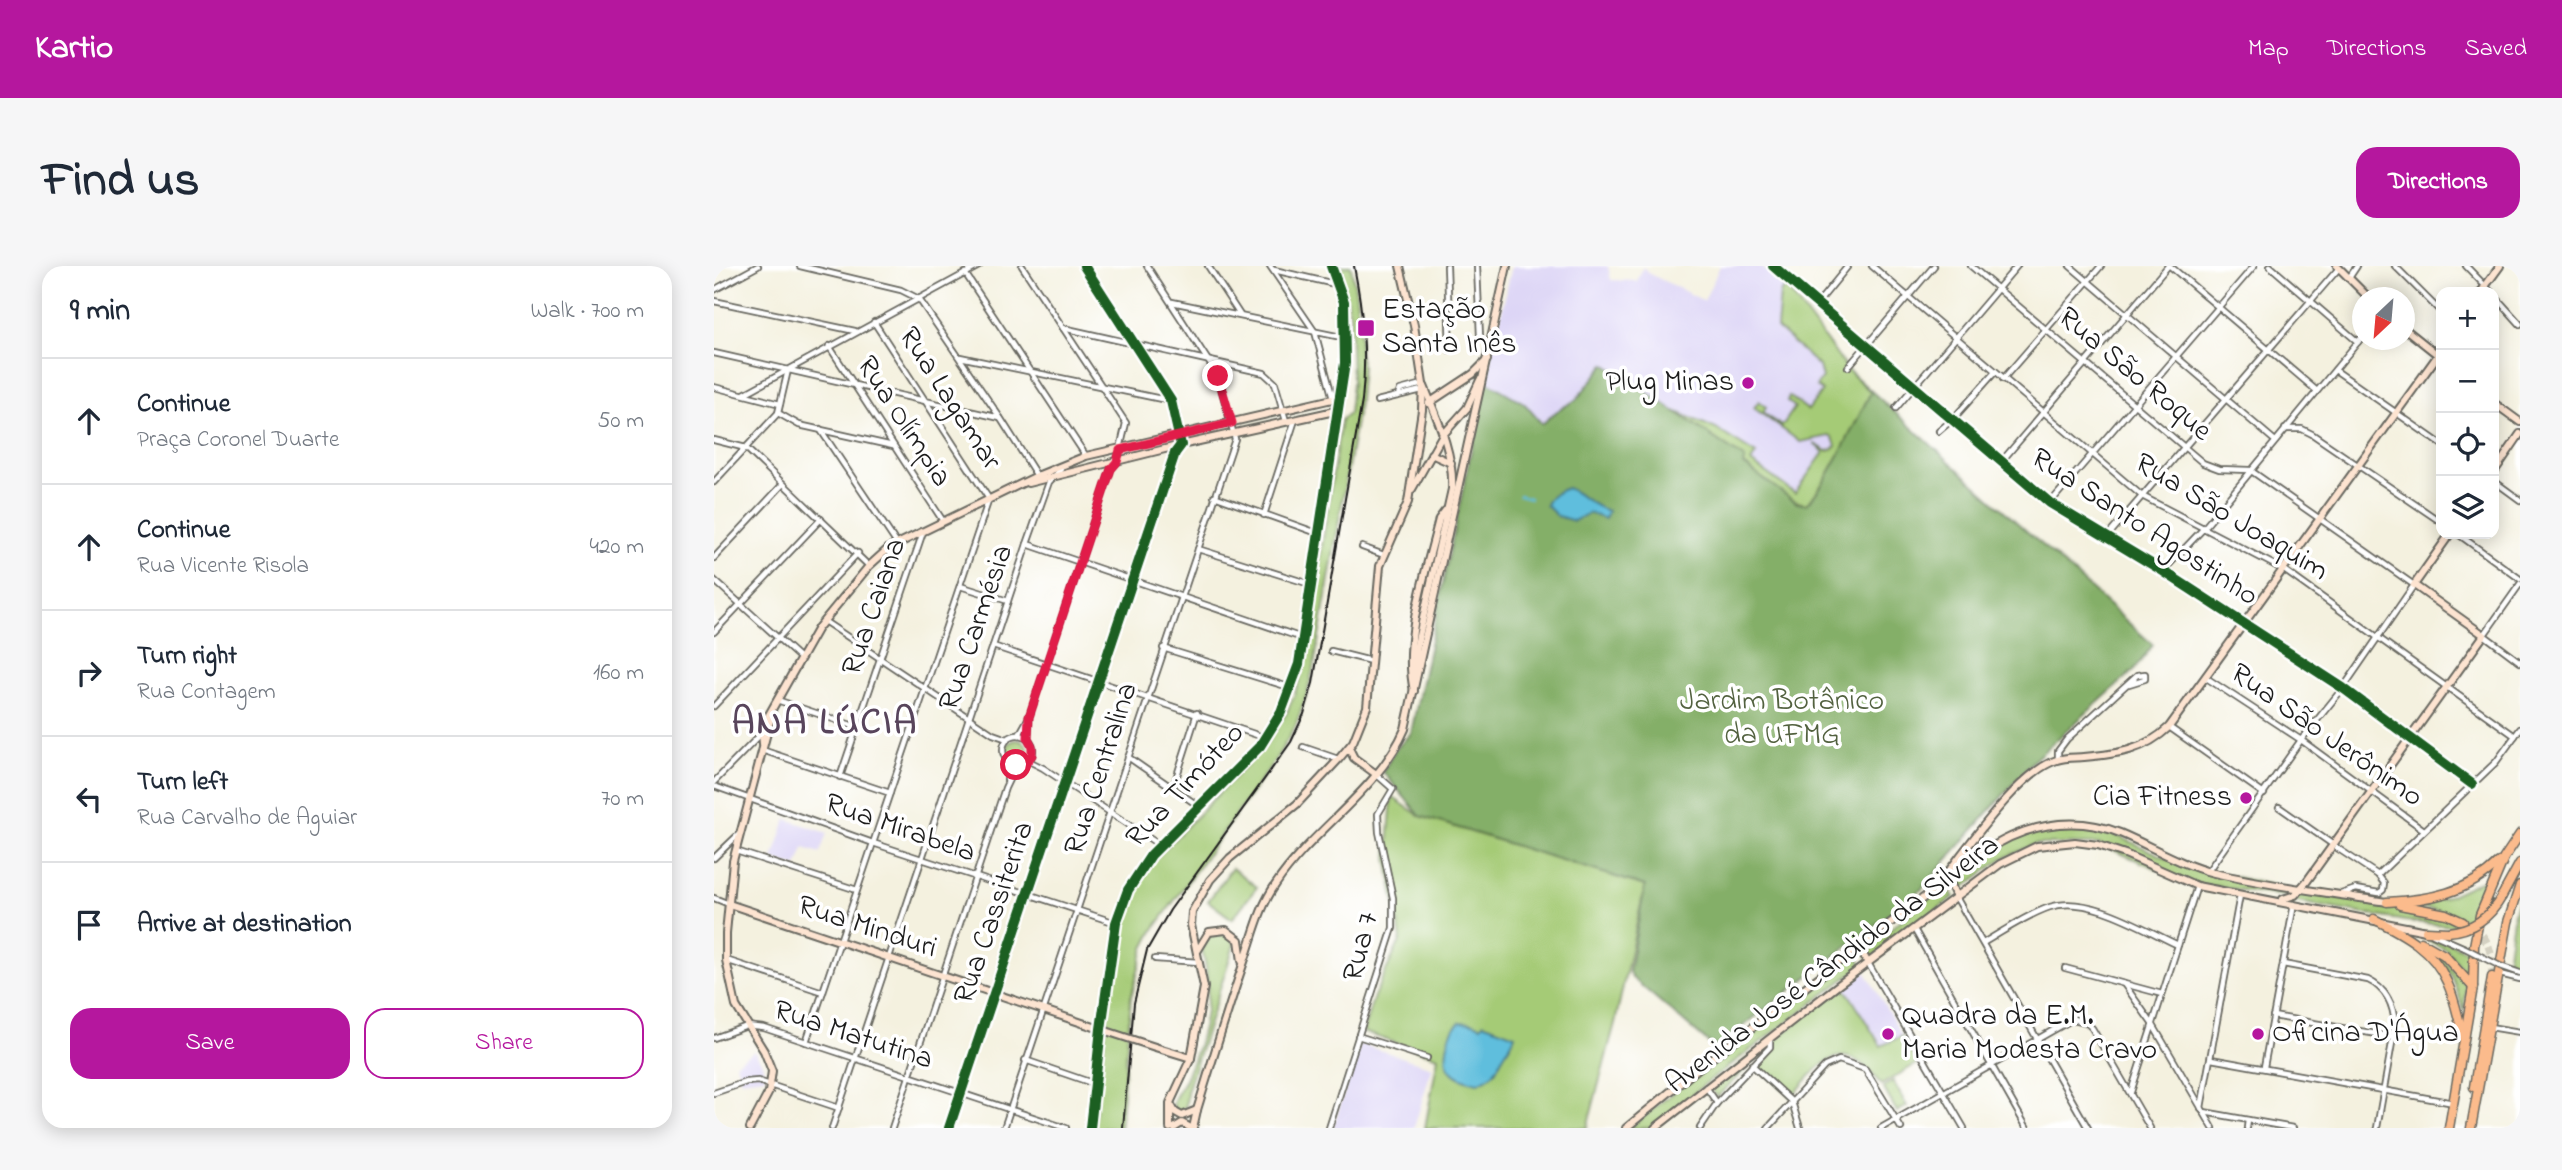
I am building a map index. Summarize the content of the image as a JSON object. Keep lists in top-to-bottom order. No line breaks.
{"streets":{"main road":["Rua São Roque","Rua Timóteo","Rua Minduri","Avenida José Cândido da Silveira"],"street":["Rua Lagamar","Rua Olímpia","Rua São Joaquim","Rua Santo Agostinho","Rua Caiana","Rua Carmésia","Rua São Jerônimo","Rua Centralina","Rua Mirabela","Rua Cassiterita","Rua 7","Rua Matutina"]},"crossings":[["Rua Carmésia","Rua Mirabela"],["Rua Carmésia","Rua Minduri"],["Rua Carmésia","Rua Matutina"],["Rua Centralina","Rua Mirabela"],["Rua Centralina","Rua Minduri"],["Rua Centralina","Rua Matutina"],["Rua Timóteo","Rua Mirabela"],["Rua Timóteo","Rua Minduri"],["Rua Mirabela","Rua Cassiterita"],["Rua Cassiterita","Rua Minduri"],["Rua Cassiterita","Rua Matutina"]],"districts":["ANA LÚCIA"],"parks":["Jardim Botânico da UFMG"],"places":{"transit":["Estação Santa Inês"],"other":["Plug Minas","Cia Fitness","Quadra da E.M. Maria Modesta Cravo","Oficina D'Água"]},"north":"bottom left","page":{"header":"Kartio","nav":["Map","Directions","Saved"],"title":"Find us","buttons":["Directions",["Save","Share"]],"heading":["9 min","Walk · 700 m"],"map_buttons":["+","−"],"list":[["Continue","Praça Coronel Duarte","50 m"],["Continue","Rua Vicente Risola","420 m"],["Turn right","Rua Contagem","160 m"],["Turn left","Rua Carvalho de Aguiar","70 m"],"Arrive at destination"]}}
